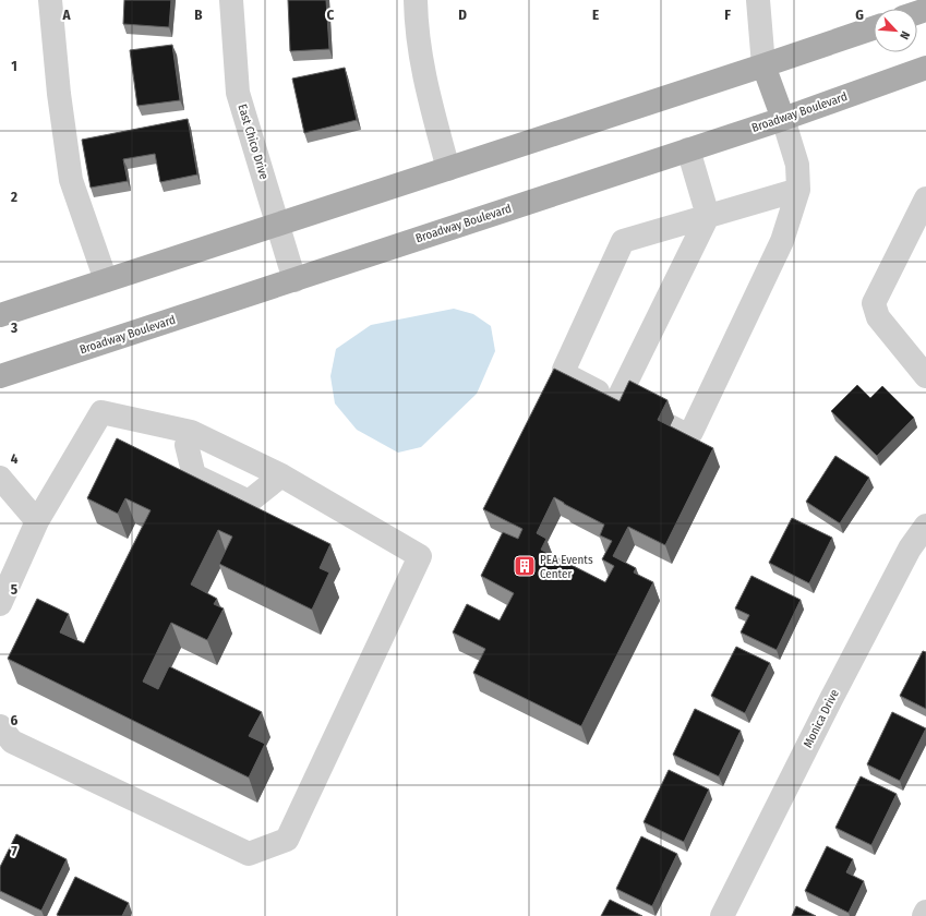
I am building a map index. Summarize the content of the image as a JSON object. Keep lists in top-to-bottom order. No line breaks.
{"streets":{"main road":["Broadway Boulevard"],"street":["East Chico Drive","Monica Drive"]},"crossings":[["Broadway Boulevard","East Chico Drive"]],"places":{"building":["PEA Events Center"]},"north":"bottom right","grid":{"columns":["A","B","C","D","E","F","G"],"rows":["1","2","3","4","5","6","7"]}}
